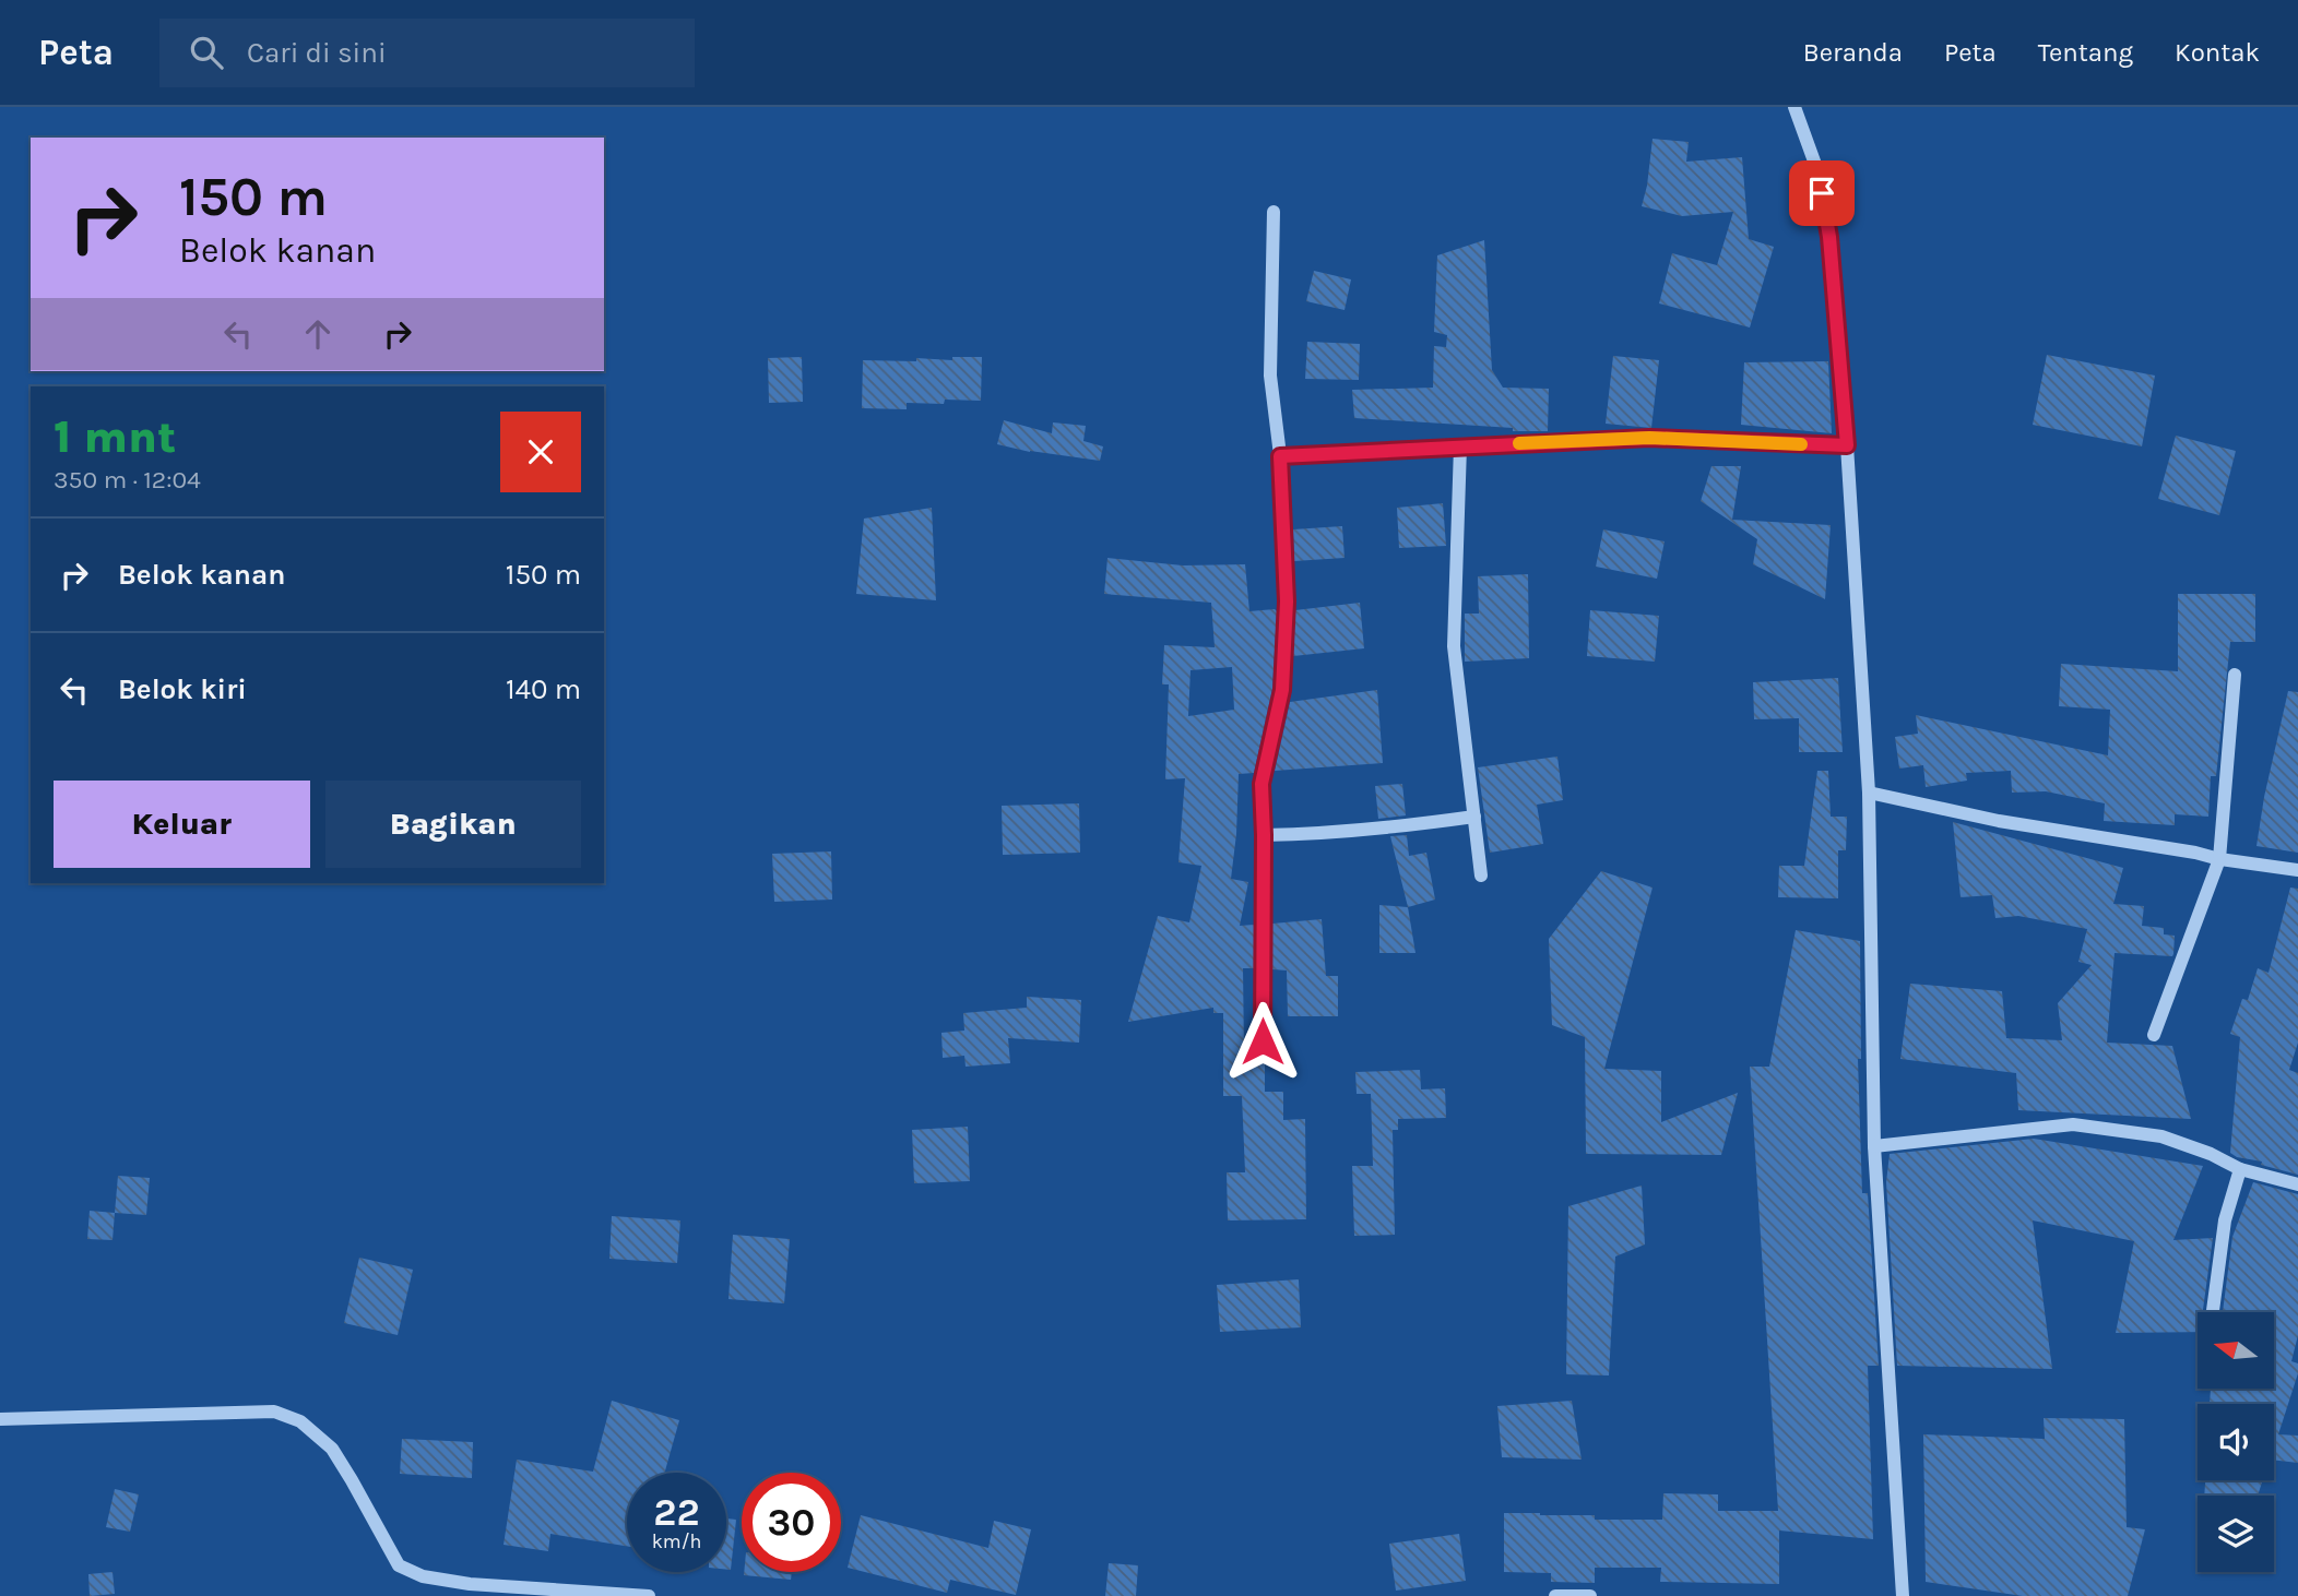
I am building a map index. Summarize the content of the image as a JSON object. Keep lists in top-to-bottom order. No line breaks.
{"north":"left","page":{"header":"Peta","search":"Cari di sini","nav":["Beranda","Peta","Tentang","Kontak"],"turn":["150 m","Belok kanan"],"heading":["1 mnt","350 m · 12:04"],"list":[{"name":"Belok kanan","value":"150 m"},{"name":"Belok kiri","value":"140 m"}],"buttons":["Keluar","Bagikan"],"speed":"22 km/h","limit":"30"}}
